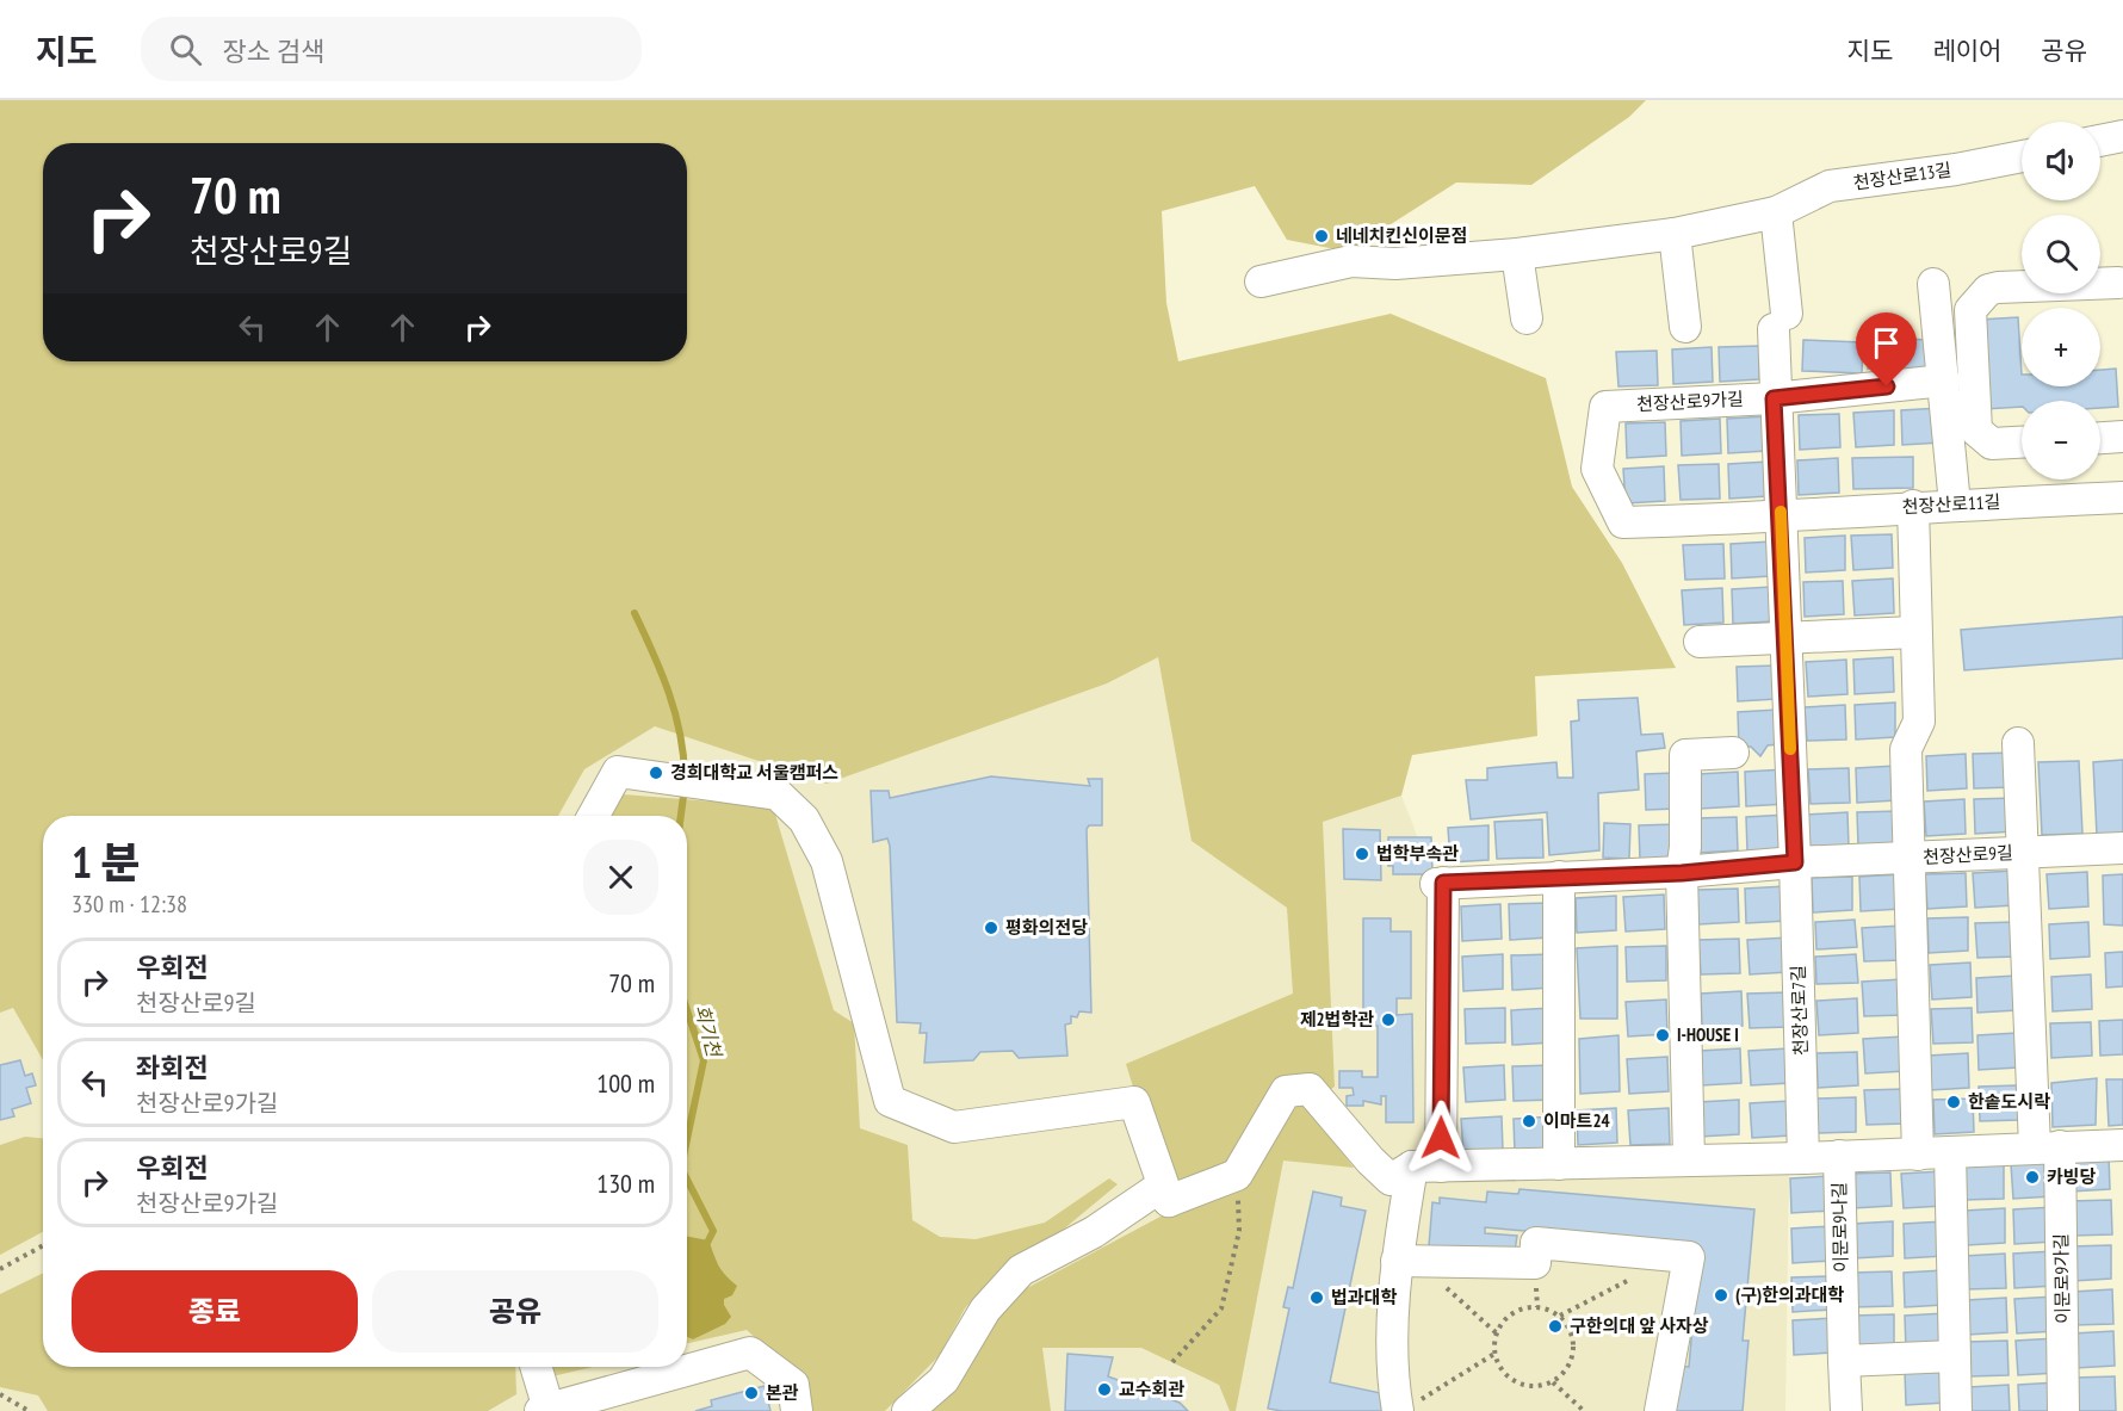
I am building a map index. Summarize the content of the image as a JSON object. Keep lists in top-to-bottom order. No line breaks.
{"streets":{"street":["천장산로13길","천장산로9가길","천장산로11길","천장산로9길","천장산로7길","이문로9나길","이문로9가길"]},"crossings":[["천장산로9가길","천장산로11길"],["천장산로9길","천장산로7길"]],"water":["회기천"],"places":["네네치킨신이문점","경희대학교 서울캠퍼스","법학부속관","평화의전당","제2법학관","I-HOUSE I","한솥도시락","이마트24","카빙당","(구)한의과대학","법과대학","구한의대 앞 사자상","교수회관","본관"],"page":{"header":"지도","search":"장소 검색","nav":["지도","레이어","공유"],"map_buttons":["+","−"],"turn":["70 m","천장산로9길"],"heading":["1 분","330 m · 12:38"],"list":[{"name":"우회전","note":"천장산로9길","value":"70 m"},{"name":"좌회전","note":"천장산로9가길","value":"100 m"},{"name":"우회전","note":"천장산로9가길","value":"130 m"}],"buttons":["종료","공유"]}}
